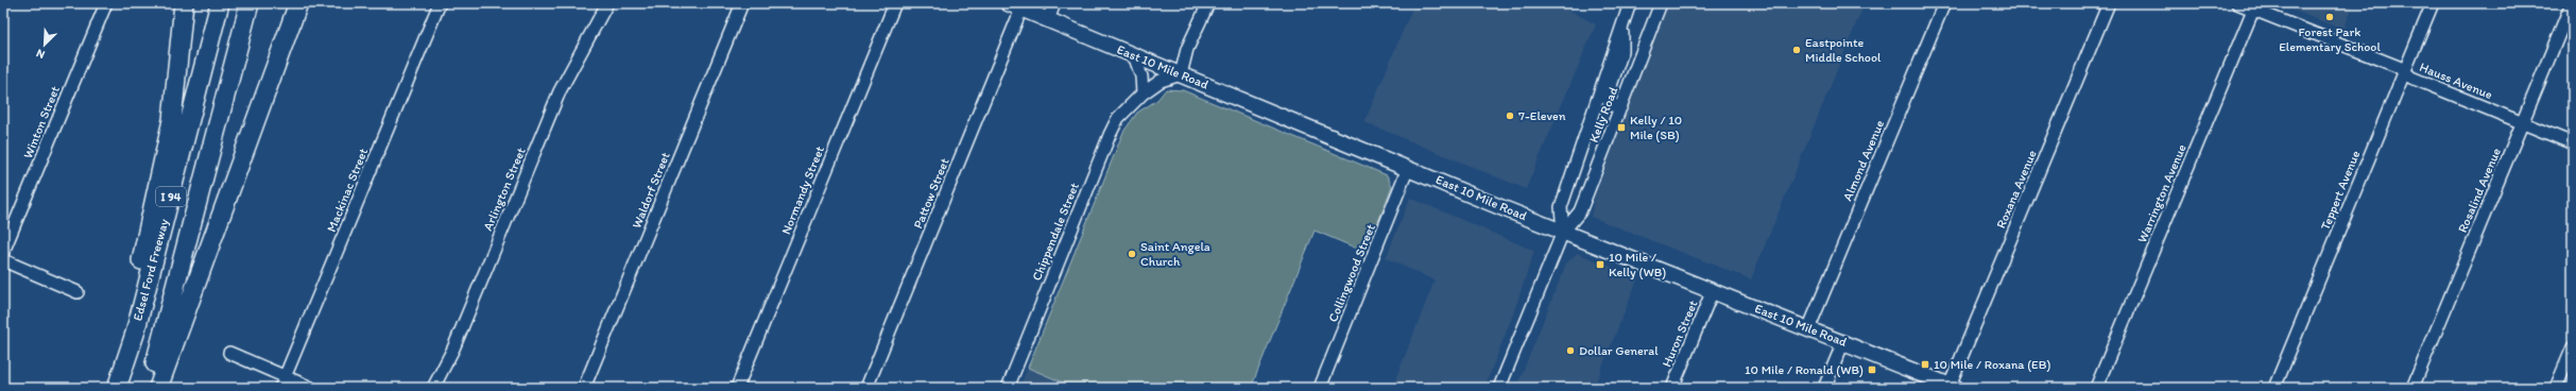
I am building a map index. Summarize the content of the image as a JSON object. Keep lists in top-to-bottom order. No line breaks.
{"streets":{"highway":["I 94","Edsel Ford Freeway"],"main road":["East 10 Mile Road"],"street":["Hauss Avenue","Kelly Road","Winton Street","Almond Avenue","Arlington Street","Roxana Avenue","Mackinac Street","Waldorf Street","Normandy Street","Teppert Avenue","Rosalind Avenue","Pattow Street","Warrington Avenue","Chippendale Street","Collingwood Street","Huron Street"]},"crossings":[["East 10 Mile Road","Kelly Road"],["East 10 Mile Road","Almond Avenue"],["East 10 Mile Road","Roxana Avenue"],["East 10 Mile Road","Pattow Street"],["East 10 Mile Road","Chippendale Street"],["East 10 Mile Road","Collingwood Street"],["East 10 Mile Road","Huron Street"],["Hauss Avenue","Teppert Avenue"],["Hauss Avenue","Rosalind Avenue"],["Hauss Avenue","Warrington Avenue"]],"places":{"other":["Forest Park Elementary School","Eastpointe Middle School","7-Eleven","Saint Angela Church","Dollar General"],"transit":["Kelly / 10 Mile (SB)","10 Mile / Kelly (WB)","10 Mile / Roxana (EB)","10 Mile / Ronald (WB)"]},"north":"bottom left"}
